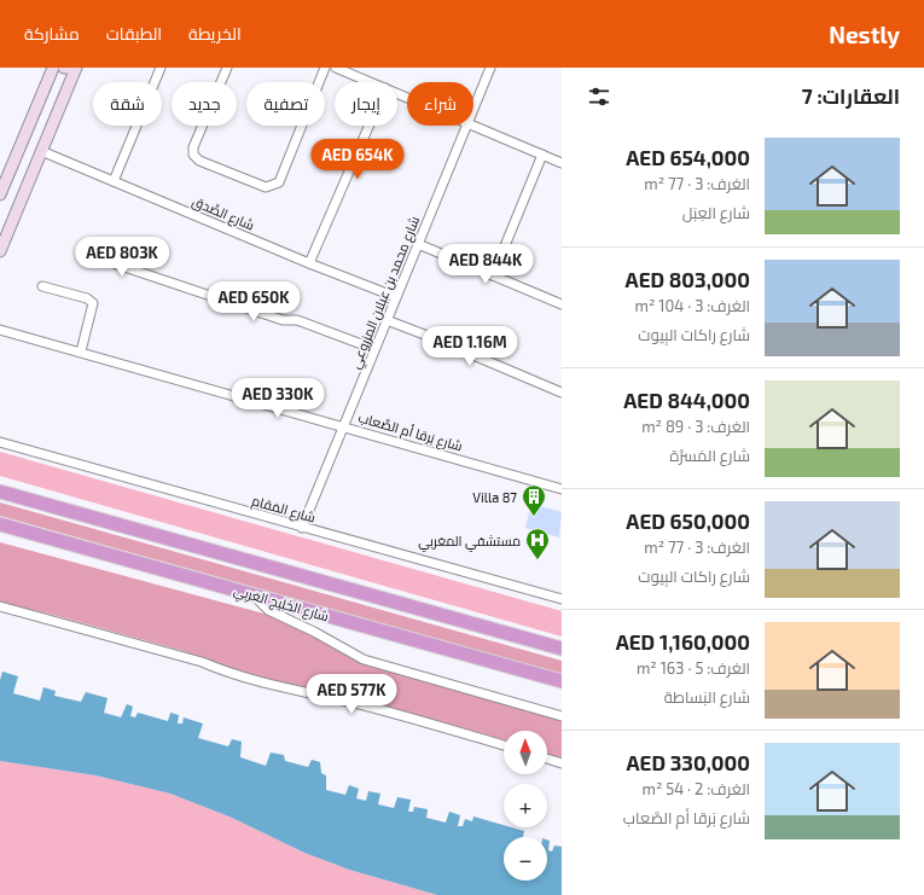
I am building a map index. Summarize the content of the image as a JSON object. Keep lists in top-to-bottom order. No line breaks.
{"streets":{"highway":["شارع الخَلِيج العَربِي"],"street":["شارع الصِّدق","شارع محمد بن عبلان المزروعي","شارع بَرقا أم الصَّعاب","شارع المَقام"]},"crossings":[["شارع الصِّدق","شارع محمد بن عبلان المزروعي"],["شارع محمد بن عبلان المزروعي","شارع بَرقا أم الصَّعاب"],["شارع محمد بن عبلان المزروعي","شارع المَقام"]],"places":{"building":["Villa 87"],"hospital":["مستشفي المغربي"]},"north":"top","page":{"header":"Nestly","nav":["الخريطة","الطبقات","مشاركة"],"heading":"العقارات: 7","chip":["شراء","إيجار","تصفية","جديد","شقة"],"list":[{"name":"AED 654,000","note":"الغرف: 3 · 77 m² · شارع العِبَل"},{"name":"AED 803,000","note":"الغرف: 3 · 104 m² · شارع راكات البِيوت"},{"name":"AED 844,000","note":"الغرف: 3 · 89 m² · شارع المَسرَّة"},{"name":"AED 650,000","note":"الغرف: 3 · 77 m² · شارع راكات البِيوت"},{"name":"AED 1,160,000","note":"الغرف: 5 · 163 m² · شارع البَساطة"},{"name":"AED 330,000","note":"الغرف: 2 · 54 m² · شارع بَرقا أم الصَّعاب"}],"price":["AED 654K","AED 803K","AED 844K","AED 650K","AED 1.16M","AED 330K","AED 577K"],"map_buttons":["+","−"]}}
